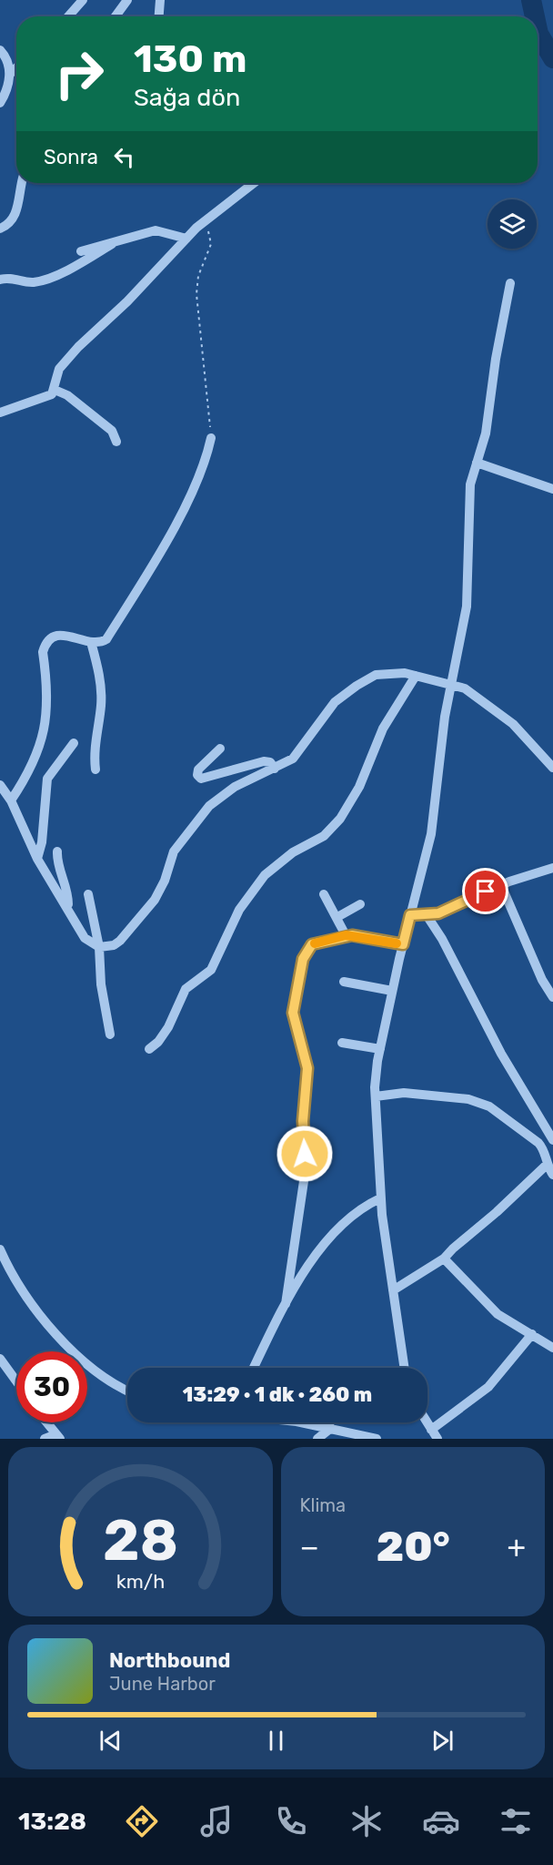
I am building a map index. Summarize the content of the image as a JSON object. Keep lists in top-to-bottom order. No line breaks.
{"page":{"turn":["130 m","Sağa dön"],"then":"Sonra","limit":"30","trip":"13:29 · 1 dk · 260 m","tile":"Klima","heat":["−","20°","+"],"song":["Northbound","June Harbor"],"tabs":"13:28","gauge":["28","km/h"]}}
